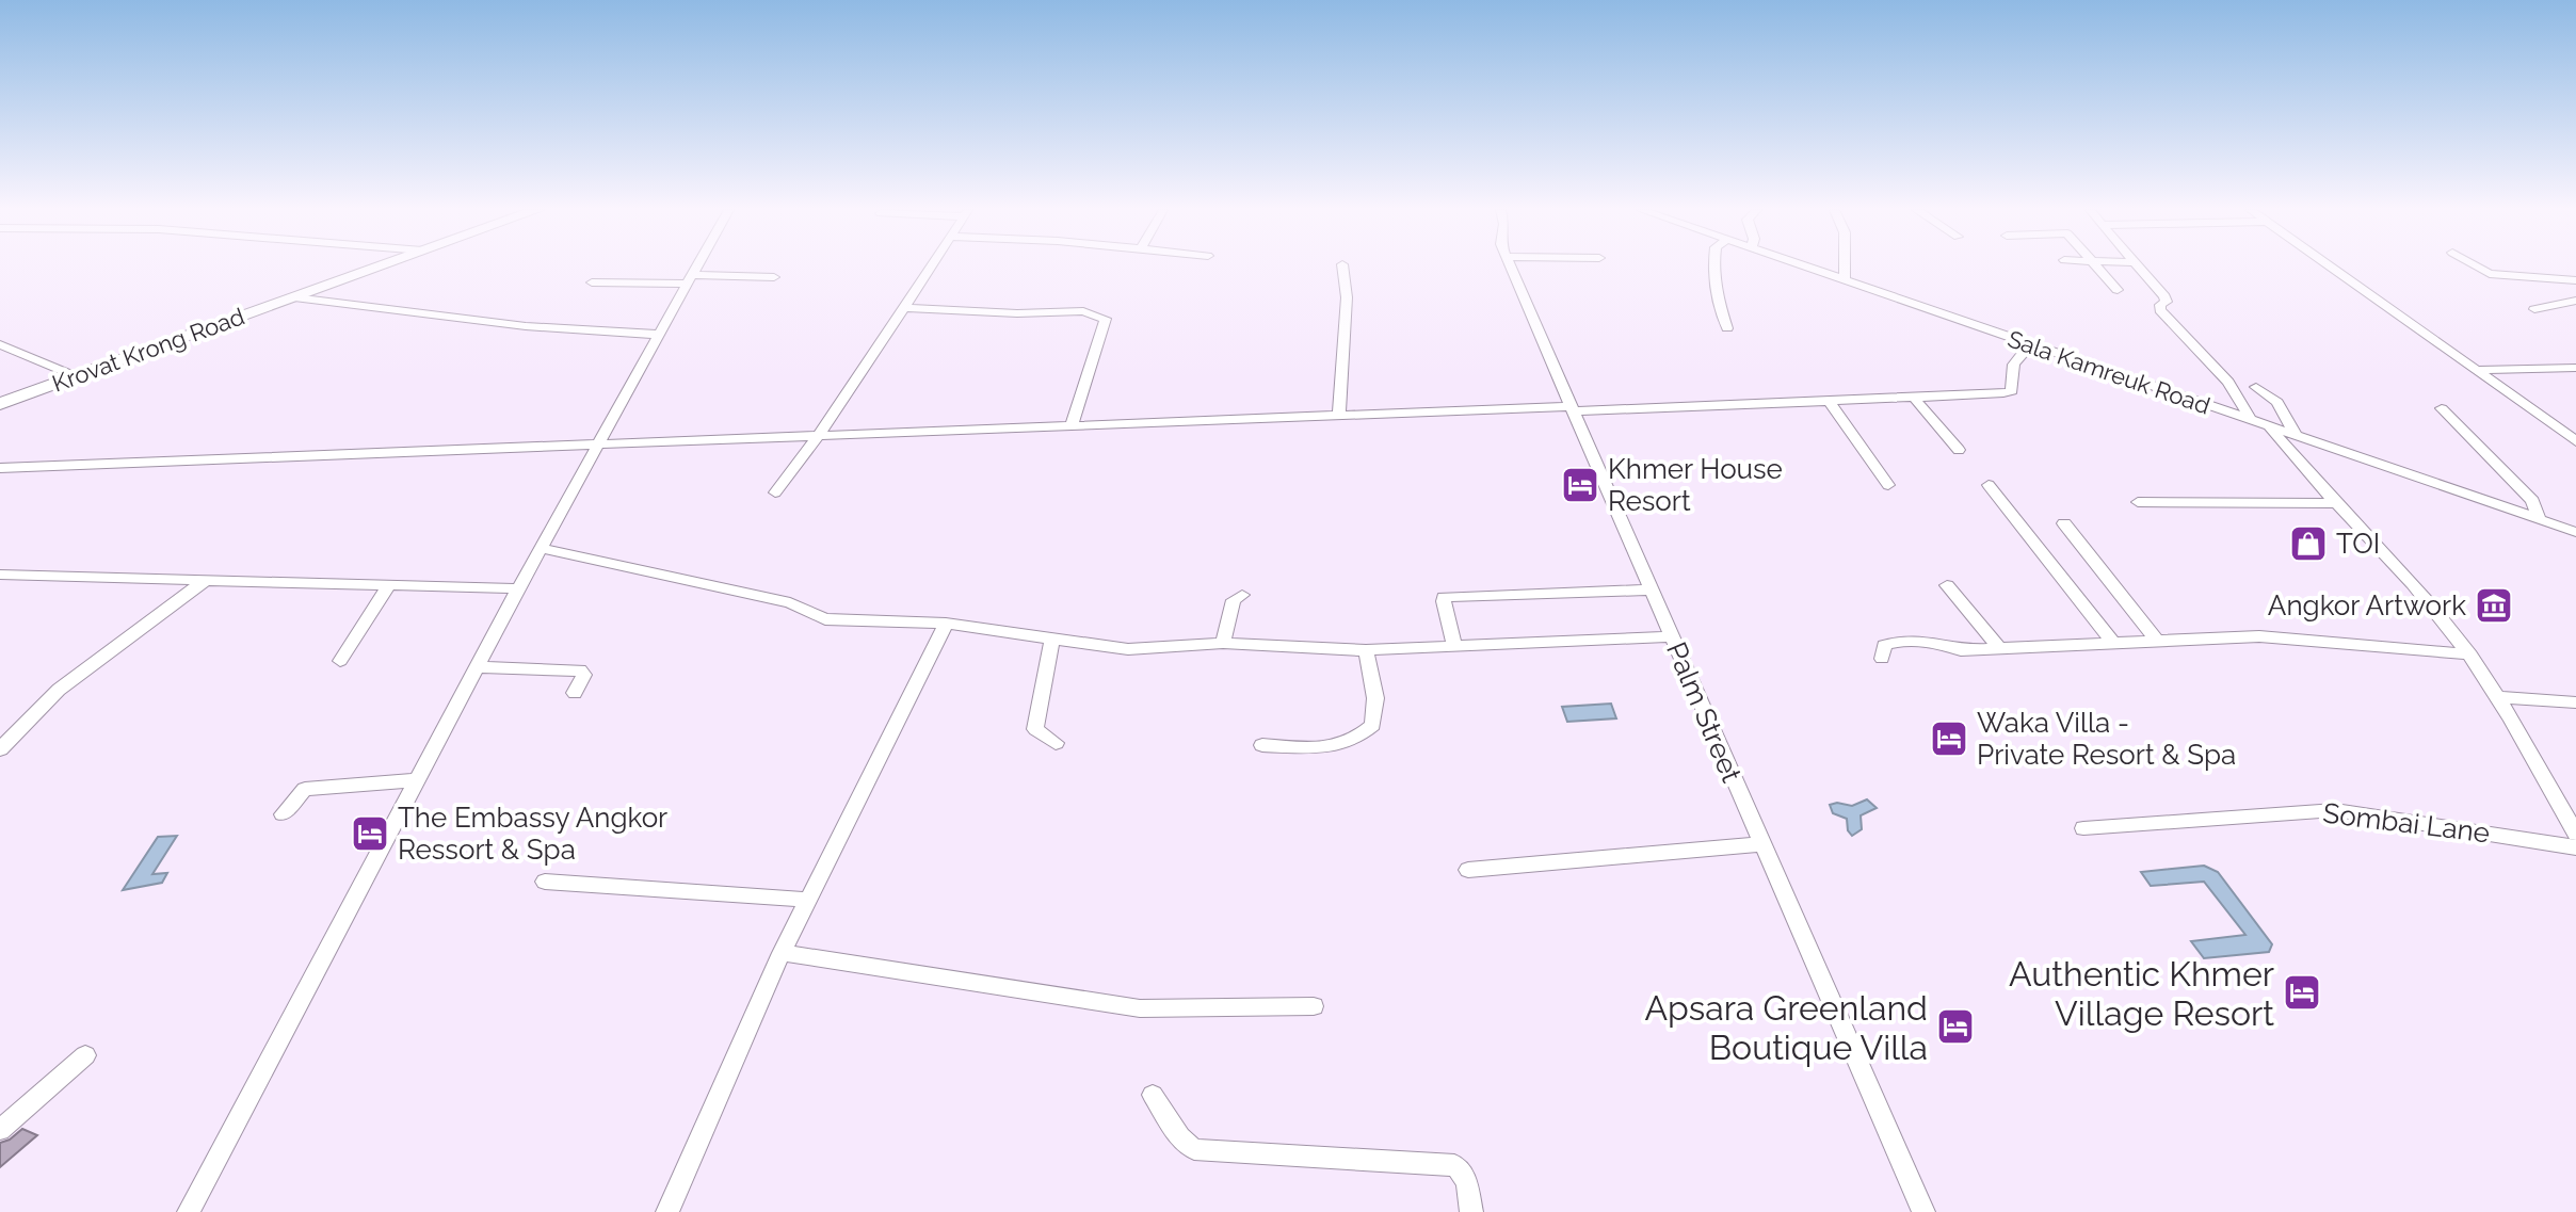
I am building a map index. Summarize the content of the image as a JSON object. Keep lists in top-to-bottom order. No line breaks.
{"streets":{"highway":["Krovat Krong Road"],"street":["Sala Kamreuk Road","Palm Street","Sombai Lane"]},"places":{"hotel":["Khmer House Resort","Waka Villa - Private Resort & Spa","The Embassy Angkor Ressort & Spa","Authentic Khmer Village Resort","Apsara Greenland Boutique Villa"],"shop":["TOI"],"museum":["Angkor Artwork"]}}
